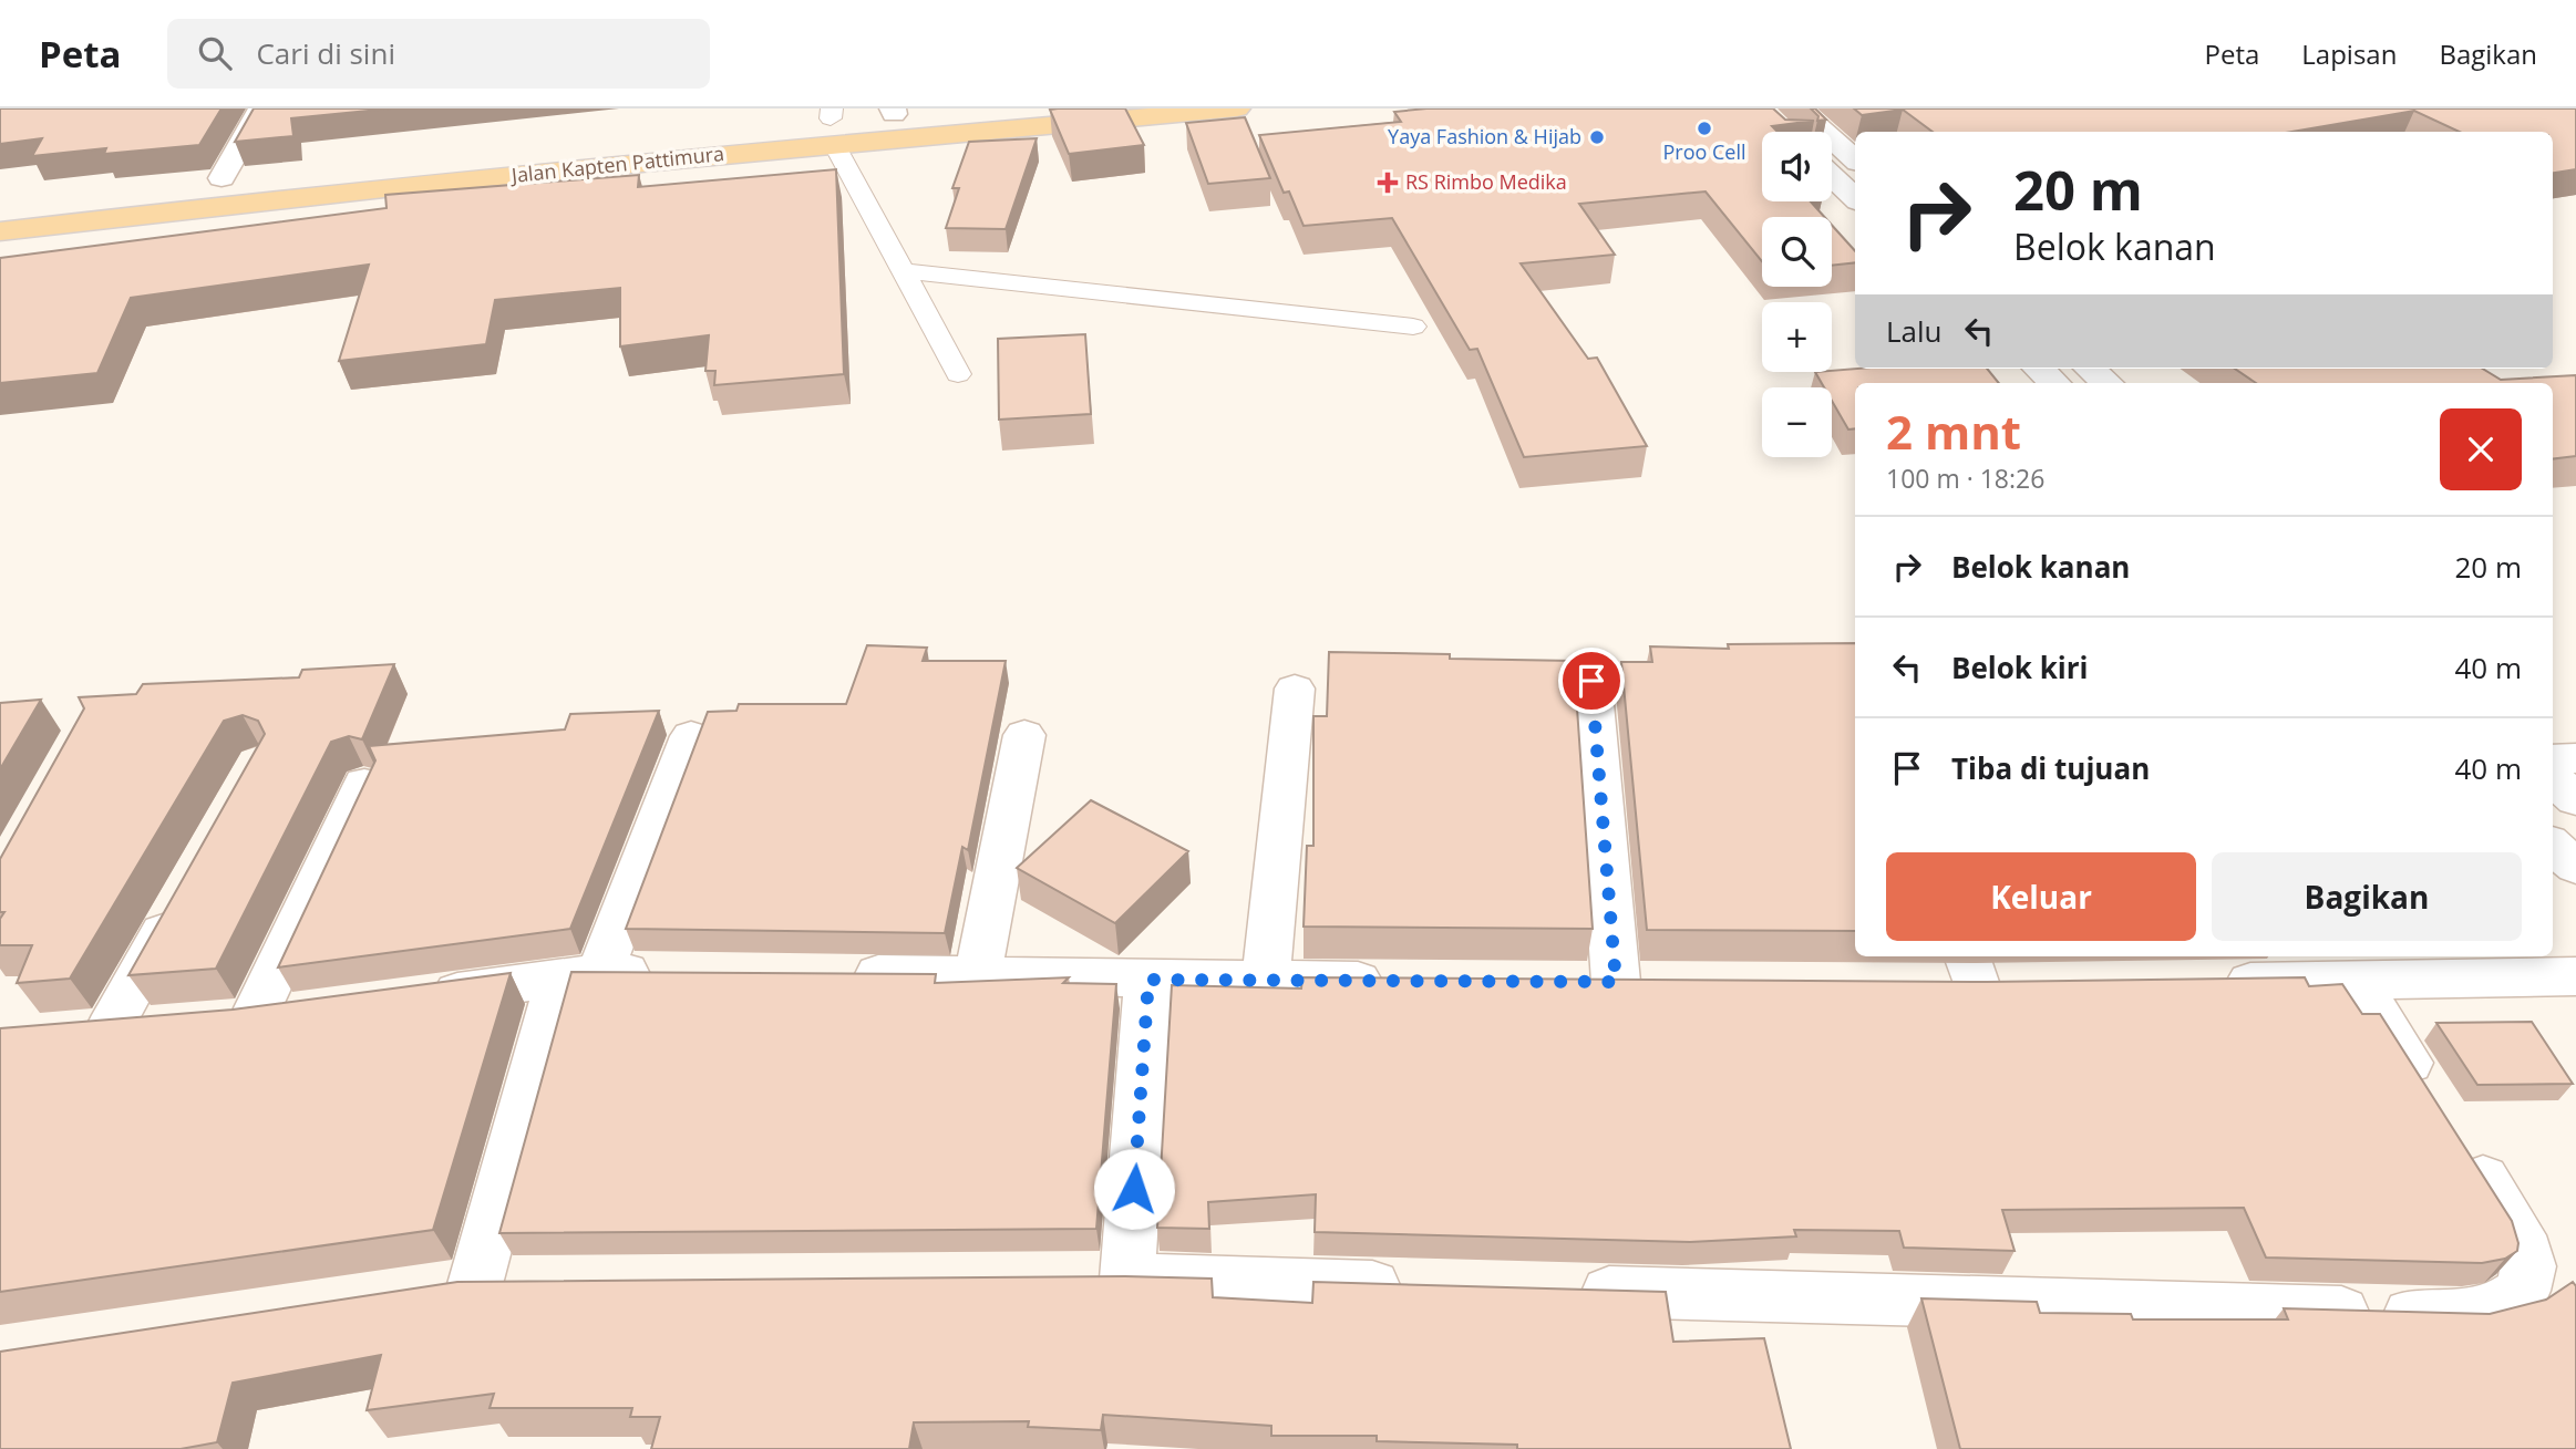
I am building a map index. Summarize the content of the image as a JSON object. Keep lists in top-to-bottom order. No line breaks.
{"streets":{"main road":["Jalan Kapten Pattimura"]},"places":{"other":["Proo Cell","Yaya Fashion & Hijab"],"health":["RS Rimbo Medika"]},"page":{"header":"Peta","search":"Cari di sini","nav":["Peta","Lapisan","Bagikan"],"map_buttons":["+","−"],"turn":["20 m","Belok kanan"],"then":"Lalu","heading":["2 mnt","100 m · 18:26"],"list":[{"name":"Belok kanan","value":"20 m"},{"name":"Belok kiri","value":"40 m"},{"name":"Tiba di tujuan","value":"40 m"}],"buttons":["Keluar","Bagikan"]}}
